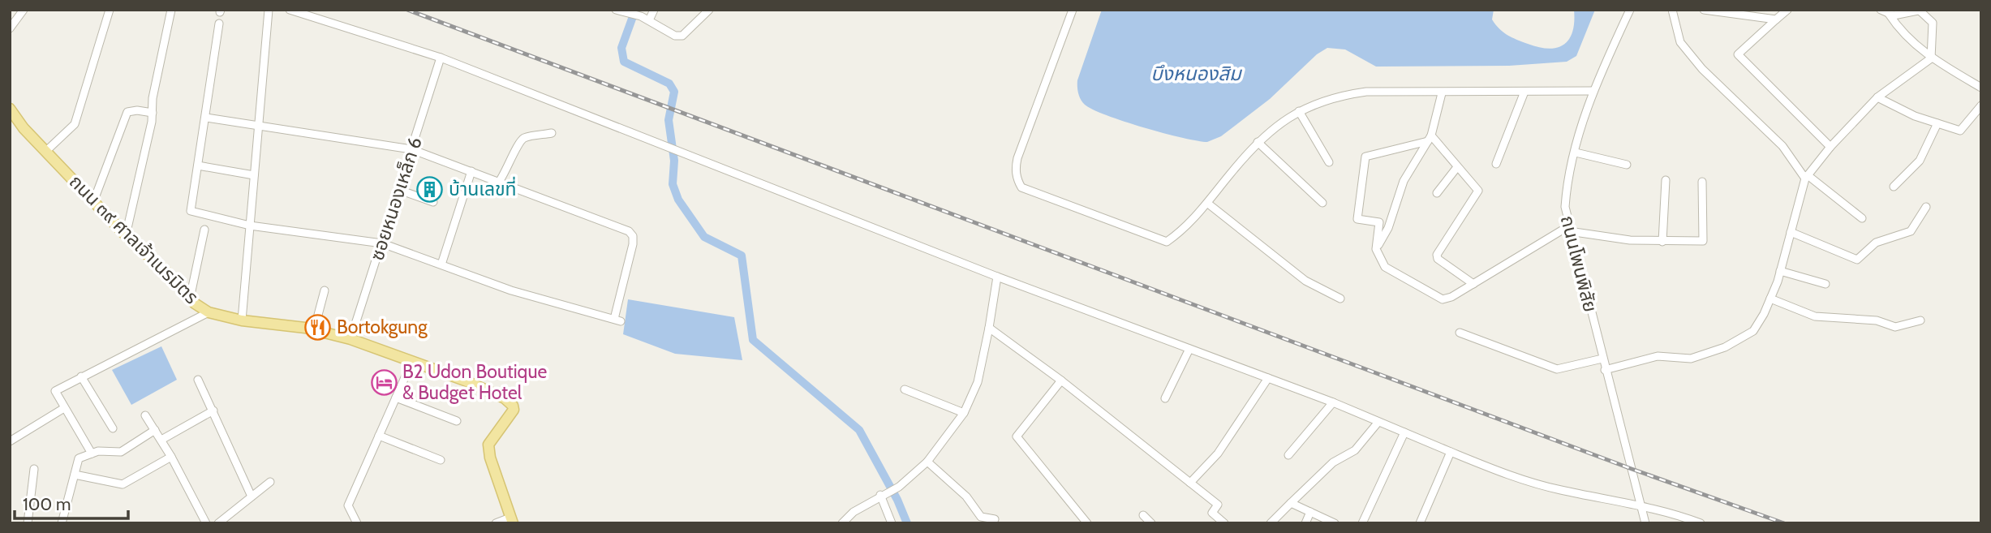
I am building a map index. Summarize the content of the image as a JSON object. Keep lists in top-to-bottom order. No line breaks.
{"streets":{"main road":["ถนน ๓๙ ศาลเจ้าเนรมิตร"],"street":["ซอยหนองเหล็ก 6","ถนนโพนพิสัย"]},"crossings":[["ซอยหนองเหล็ก 6","ถนน ๓๙ ศาลเจ้าเนรมิตร"]],"water":["บึงหนองสิม"],"places":{"building":["บ้านเลขที่"],"restaurant":["Bortokgung"],"hotel":["B2 Udon Boutique & Budget Hotel"]},"scale_bar":"100 m"}
